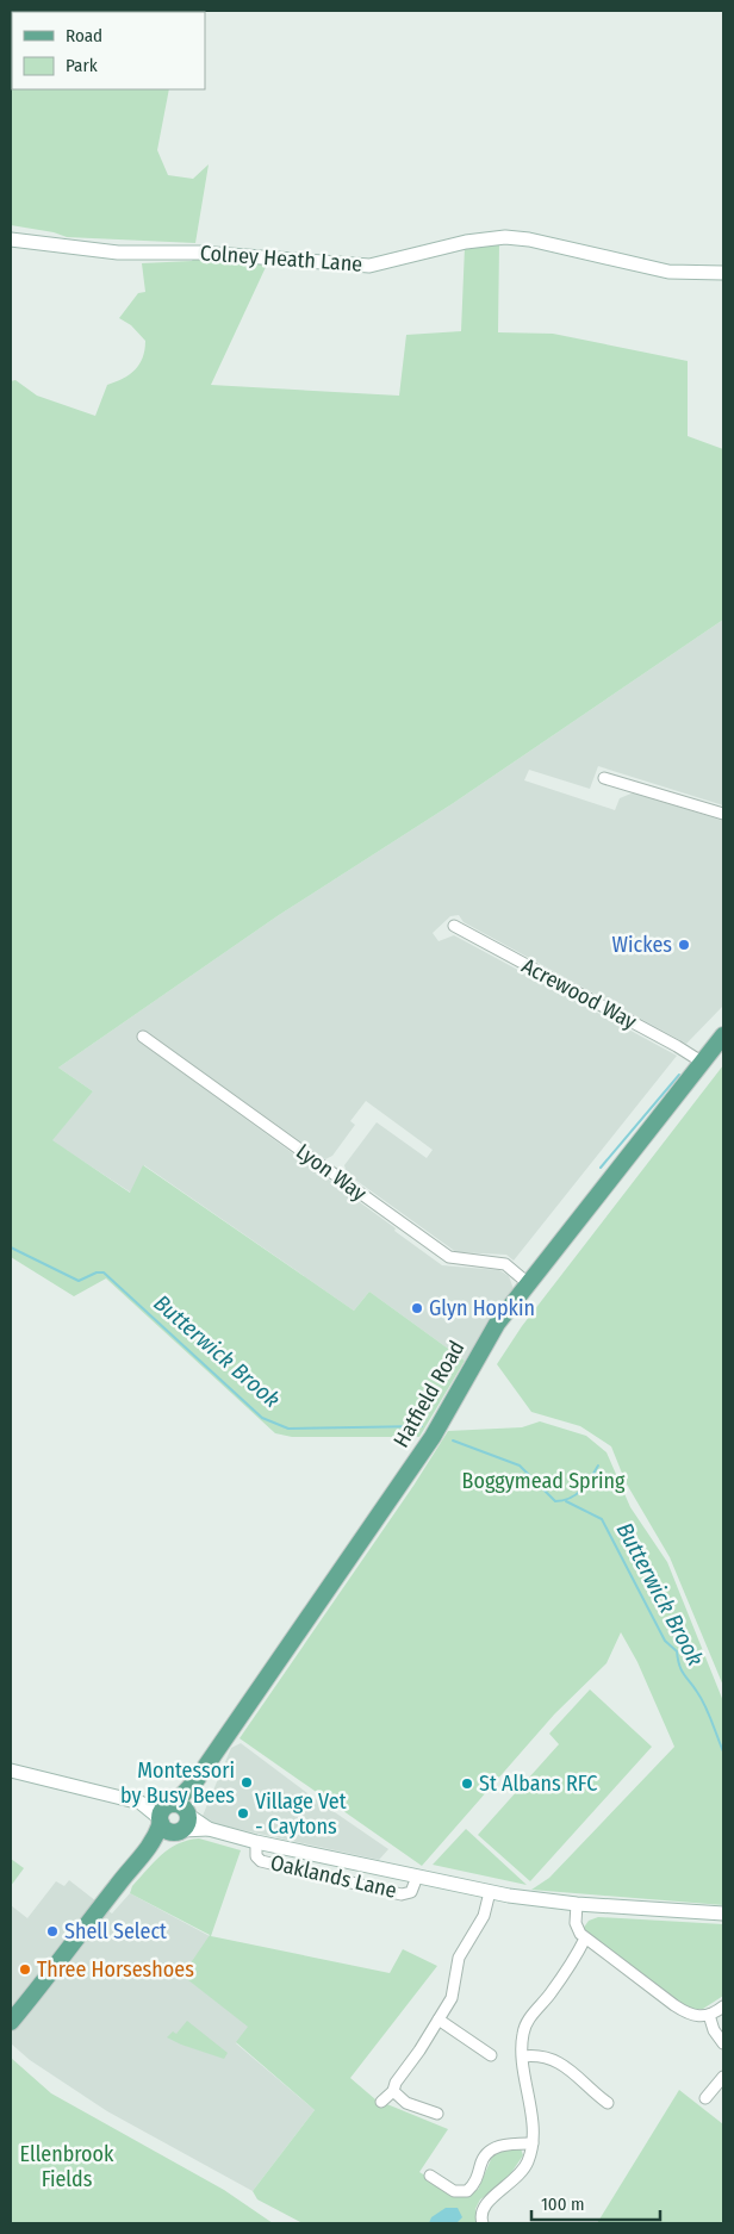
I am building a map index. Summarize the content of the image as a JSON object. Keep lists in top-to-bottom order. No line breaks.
{"streets":{"main road":["Hatfield Road"],"street":["Colney Heath Lane","Acrewood Way","Lyon Way","Oaklands Lane"]},"crossings":[["Acrewood Way","Hatfield Road"],["Lyon Way","Hatfield Road"],["Hatfield Road","Oaklands Lane"]],"water":["Butterwick Brook"],"parks":["Boggymead Spring","Ellenbrook Fields"],"places":["Wickes","Glyn Hopkin","Montessori by Busy Bees","St Albans RFC","Village Vet - Caytons","Shell Select","Three Horseshoes"],"legend":["Road","Park"],"scale_bar":"100 m"}
